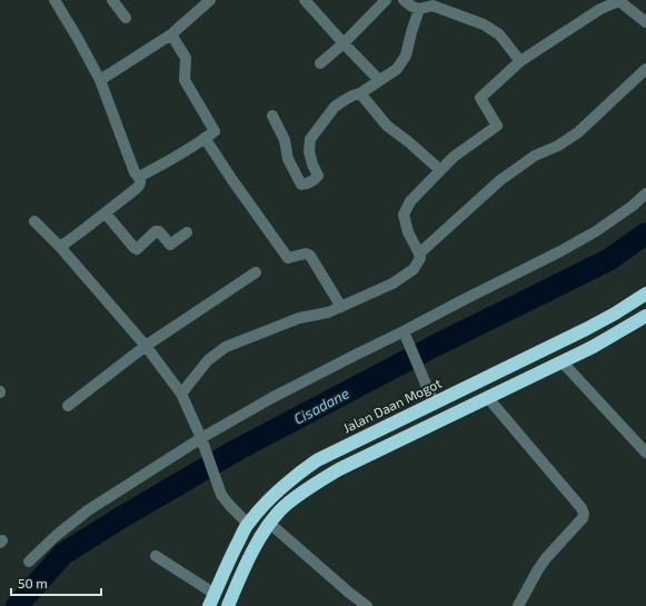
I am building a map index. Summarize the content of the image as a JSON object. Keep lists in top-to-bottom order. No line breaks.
{"streets":{"highway":["Jalan Daan Mogot"]},"water":["Cisadane"],"scale_bar":"50 m"}
